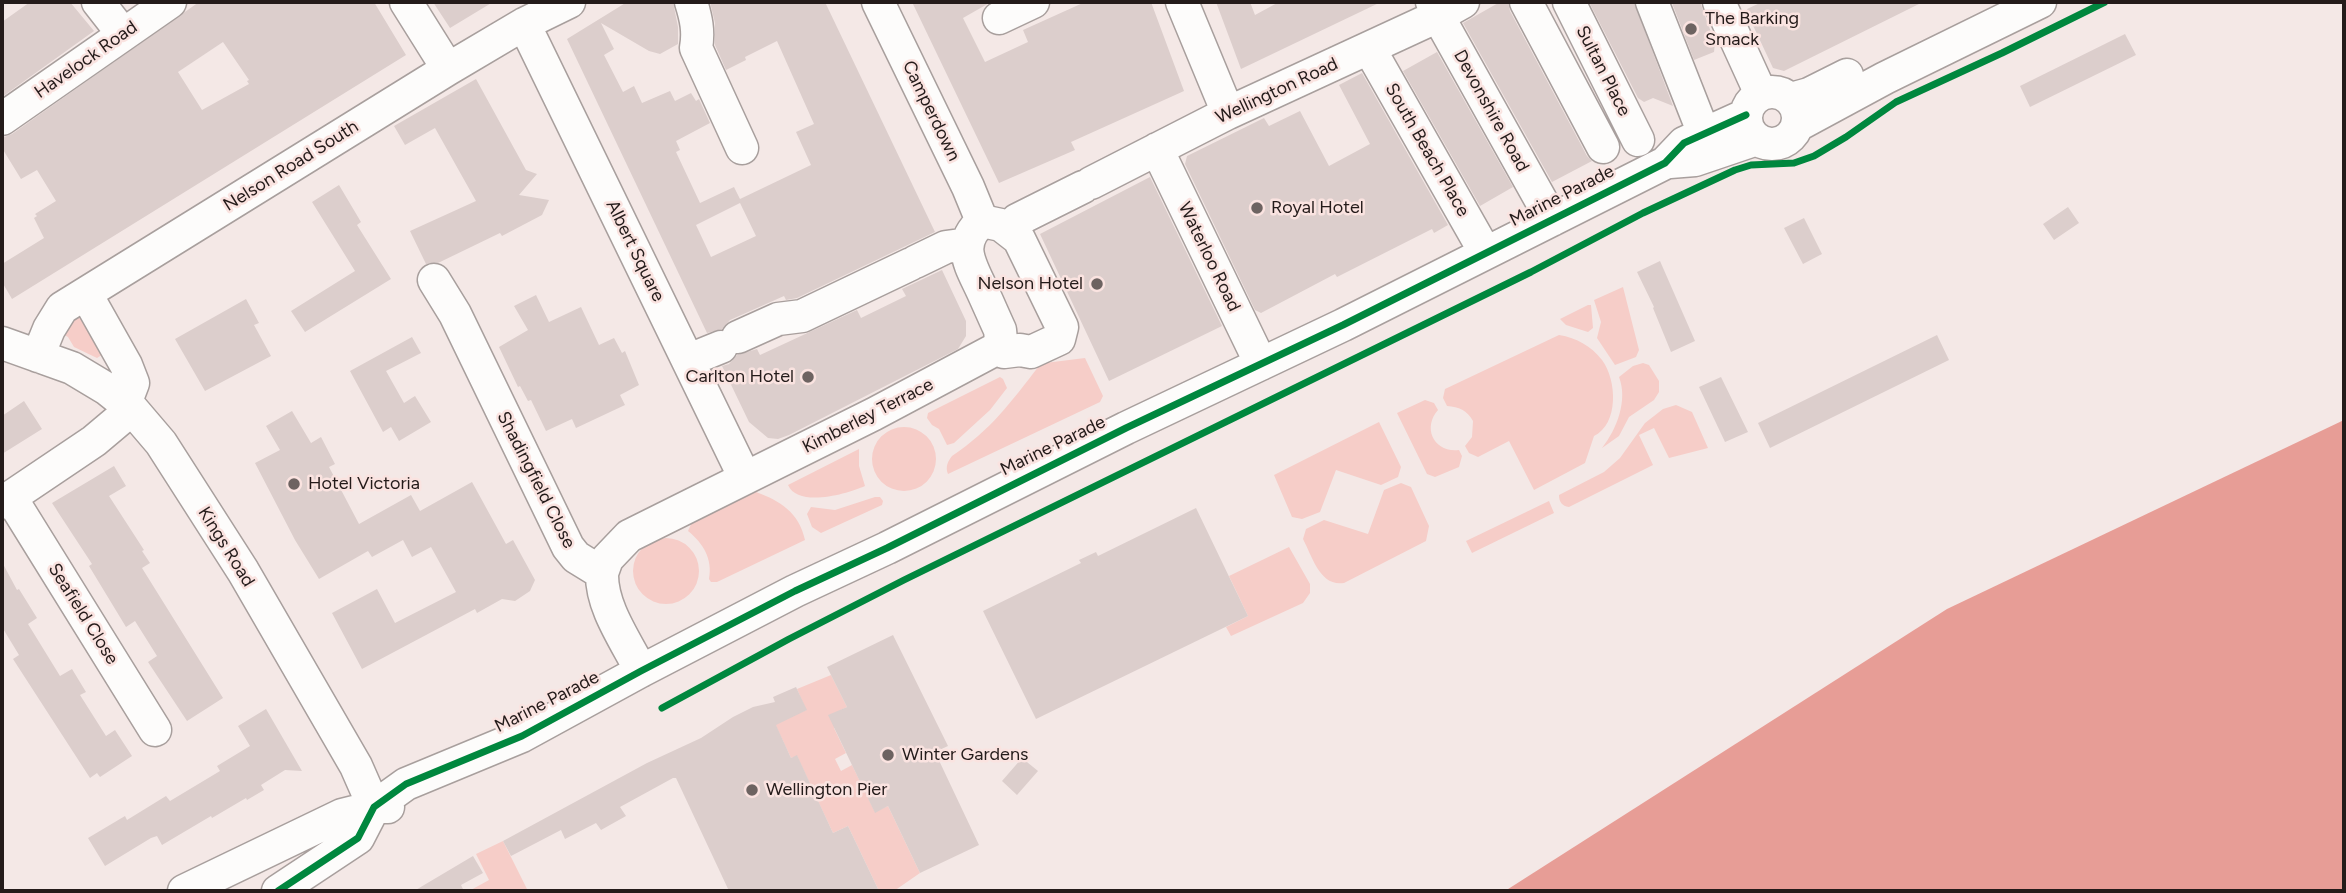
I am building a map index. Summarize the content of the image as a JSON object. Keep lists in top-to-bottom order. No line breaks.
{"streets":{"street":["Havelock Road","Sultan Place","Wellington Road","Camperdown","Devonshire Road","South Beach Place","Nelson Road South","Marine Parade","Albert Square","Waterloo Road","Kimberley Terrace","Shadingfield Close","Kings Road","Seafield Close"]},"crossings":[["Wellington Road","Camperdown"],["Wellington Road","Devonshire Road"],["Wellington Road","South Beach Place"],["Wellington Road","Albert Square"],["Wellington Road","Waterloo Road"],["Devonshire Road","Marine Parade"],["South Beach Place","Marine Parade"],["Nelson Road South","Albert Square"],["Nelson Road South","Kings Road"],["Marine Parade","Waterloo Road"],["Marine Parade","Kings Road"],["Albert Square","Kimberley Terrace"],["Kimberley Terrace","Shadingfield Close"],["Kings Road","Seafield Close"]],"places":["The Barking Smack","Royal Hotel","Nelson Hotel","Carlton Hotel","Hotel Victoria","Winter Gardens","Wellington Pier"]}
